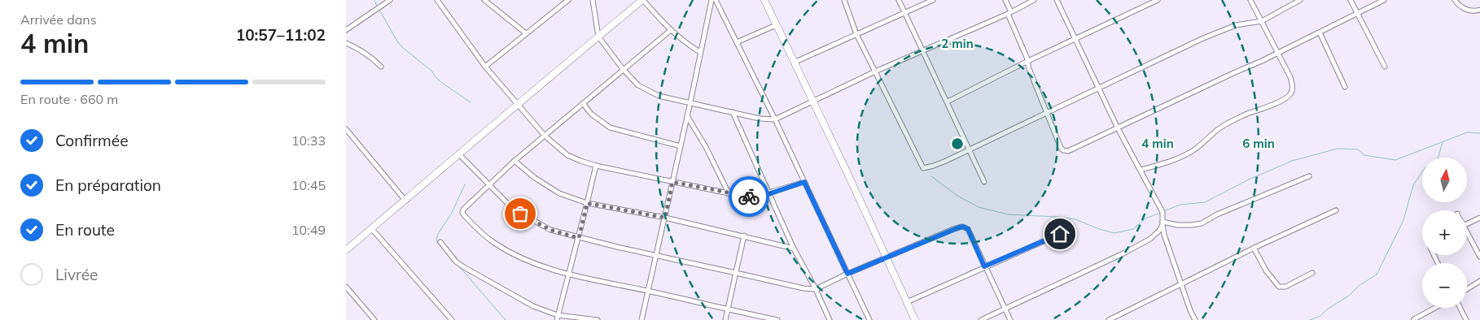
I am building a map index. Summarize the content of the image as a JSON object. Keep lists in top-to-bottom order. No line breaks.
{"north":"top","page":{"heading":["4 min","Arrivée dans","10:57–11:02"],"bar":"En route · 660 m","list":[["Confirmée","10:33"],["En préparation","10:45"],["En route","10:49"],"Livrée"],"map_buttons":["+","−"]},"rings":["2 min","4 min","6 min"]}
